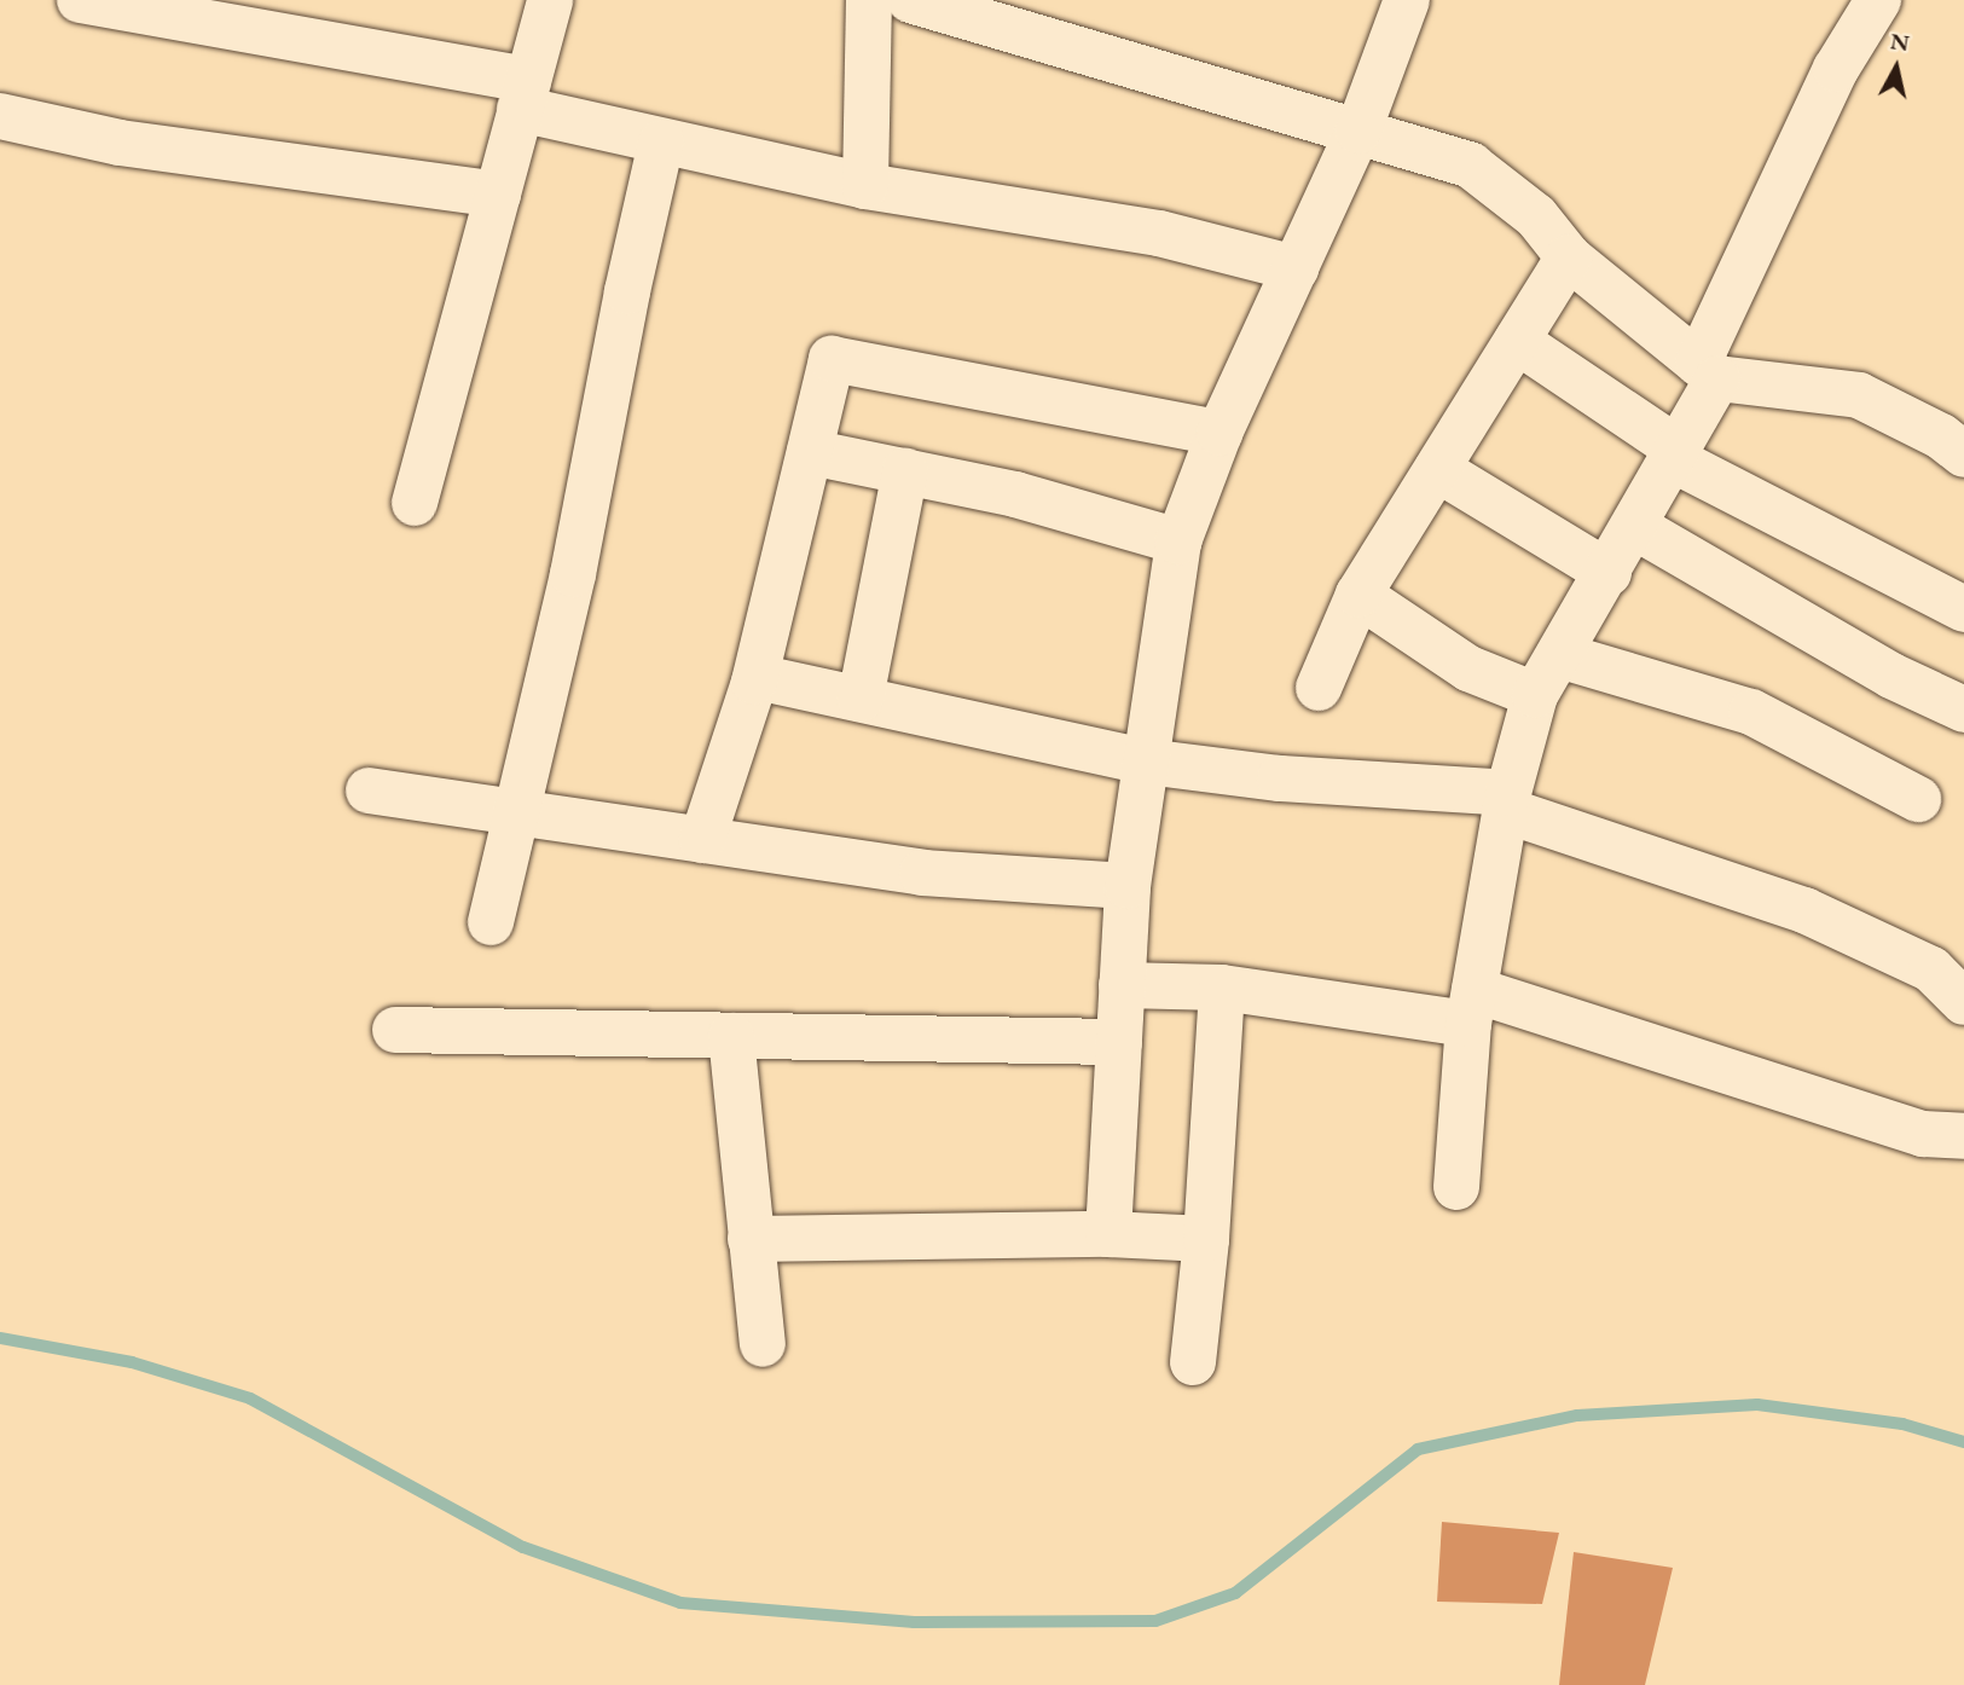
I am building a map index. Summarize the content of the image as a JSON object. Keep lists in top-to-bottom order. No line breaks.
{"north":"top"}
